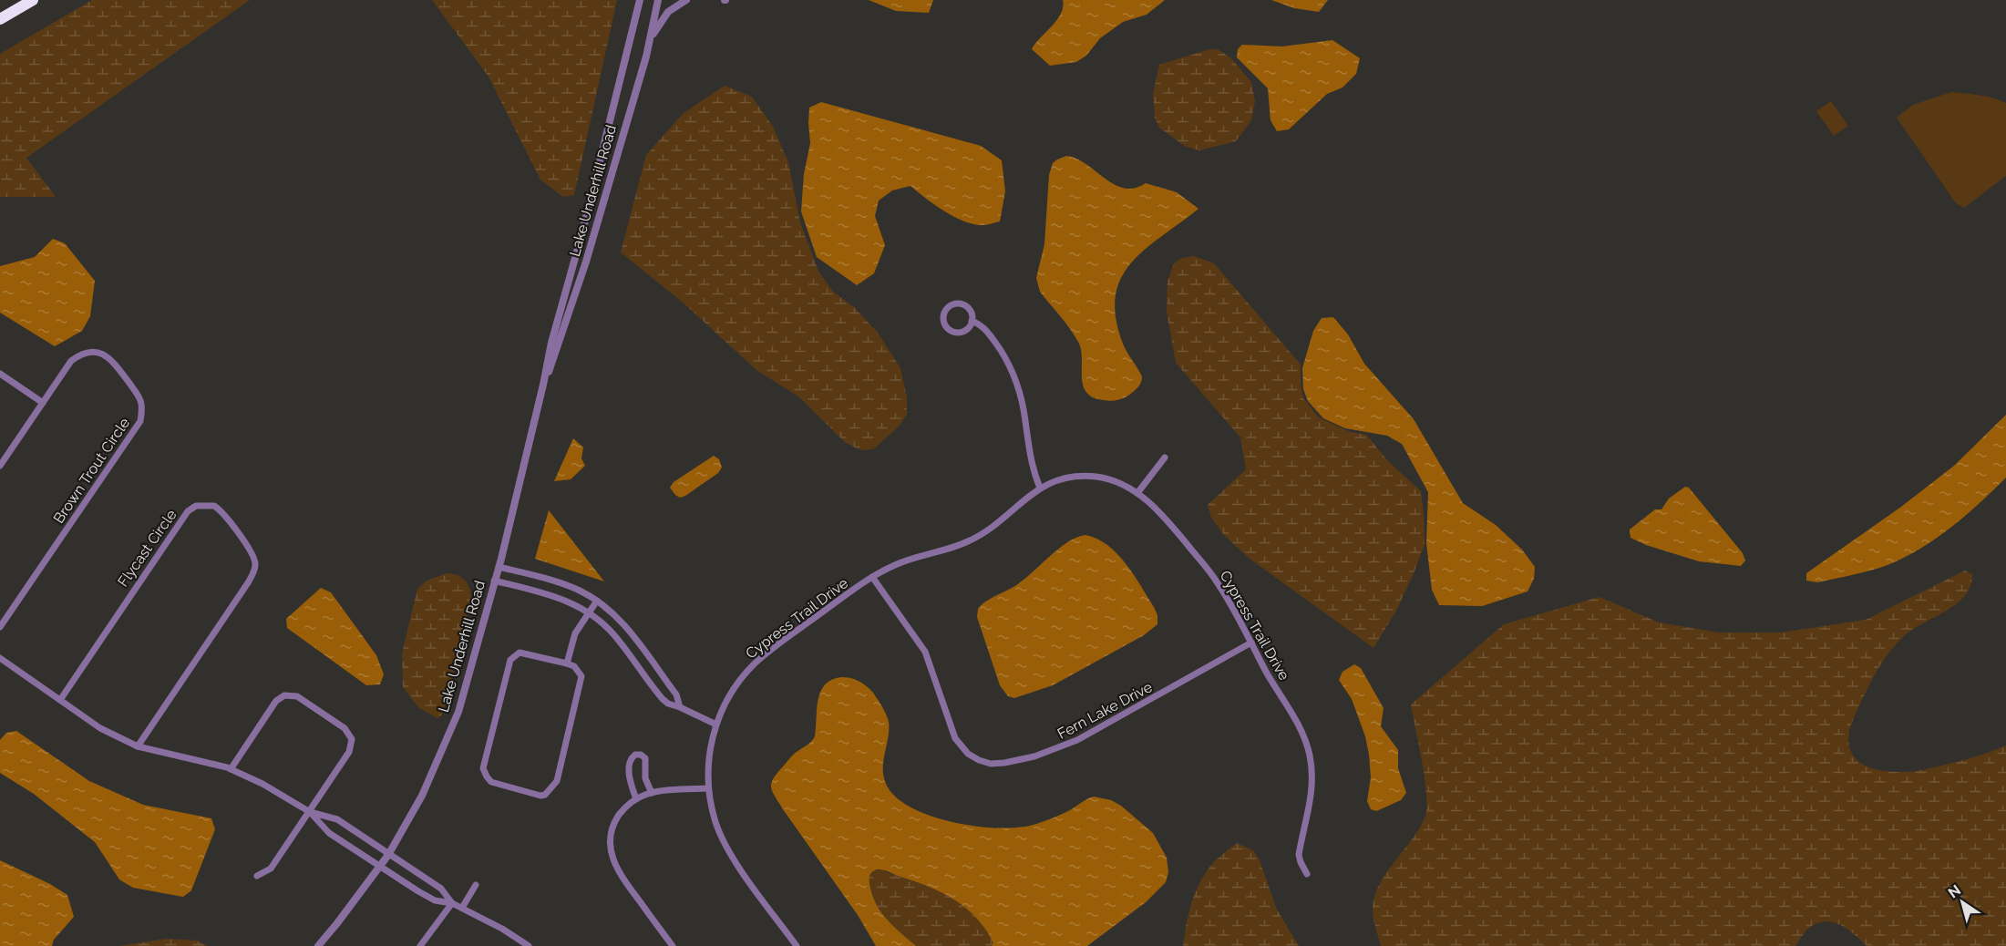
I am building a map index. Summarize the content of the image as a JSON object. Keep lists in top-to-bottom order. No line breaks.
{"streets":{"street":["Lake Underhill Road","Brown Trout Circle","Flycast Circle","Cypress Trail Drive","Fern Lake Drive"]},"crossings":[["Cypress Trail Drive","Fern Lake Drive"]],"north":"top left"}
